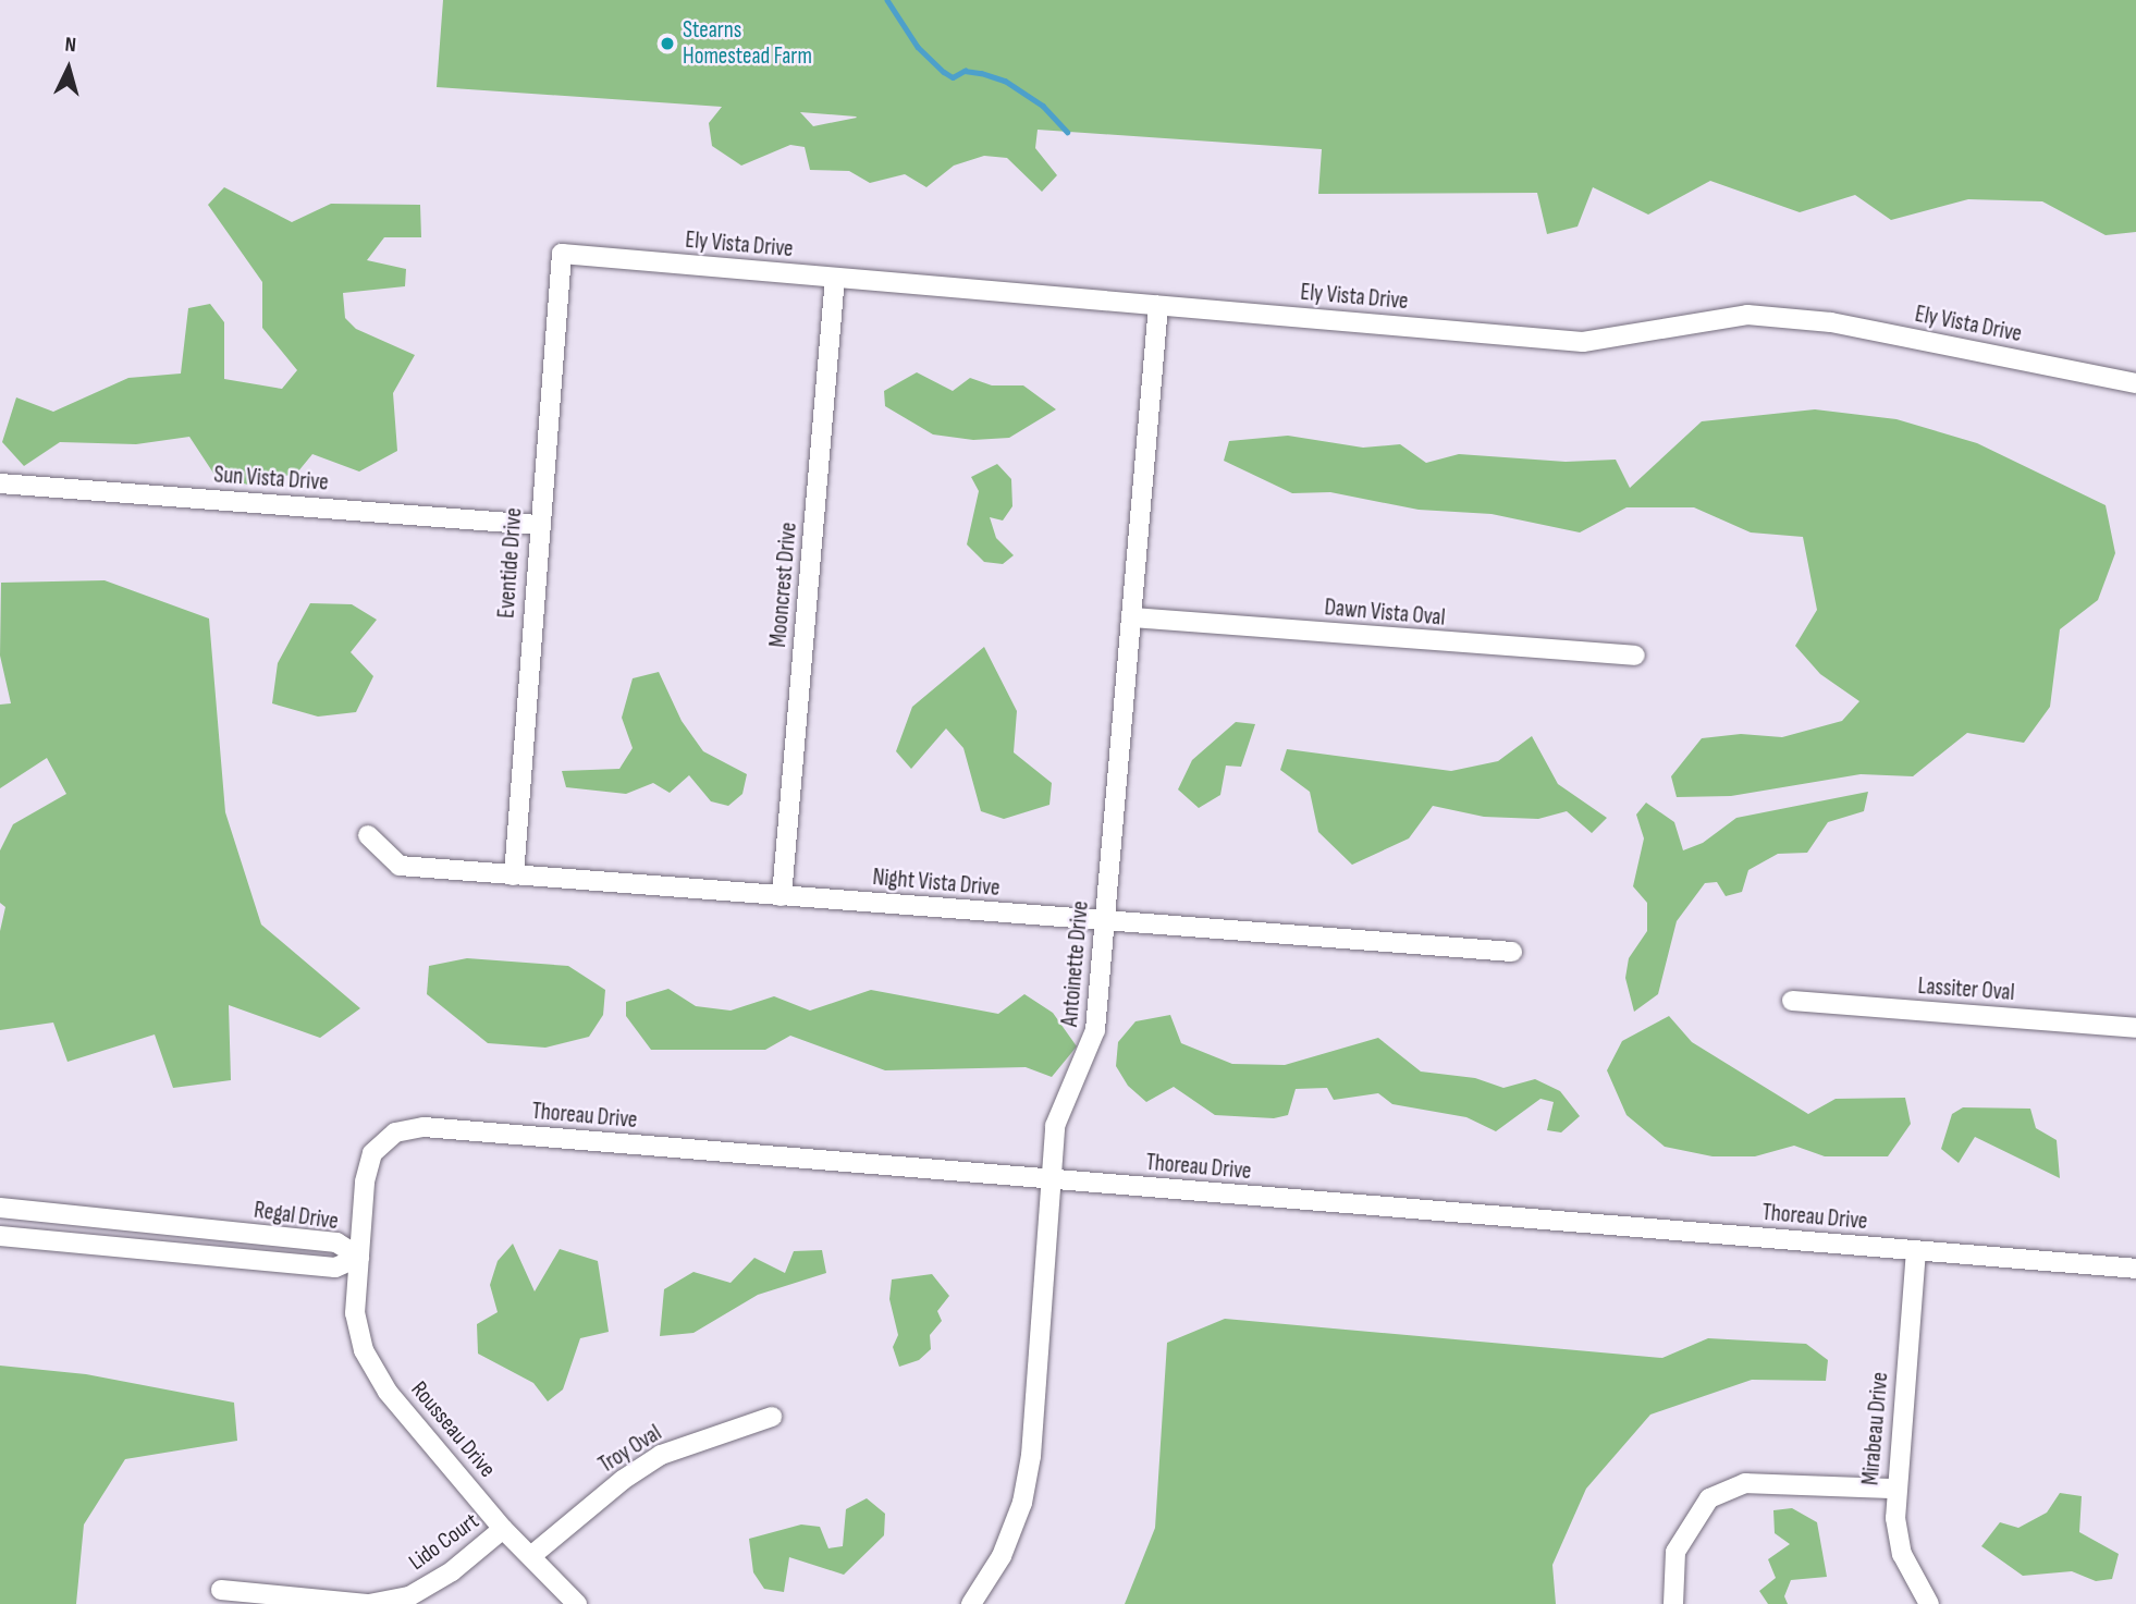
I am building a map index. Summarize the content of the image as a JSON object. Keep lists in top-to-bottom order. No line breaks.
{"streets":{"street":["Ely Vista Drive","Sun Vista Drive","Eventide Drive","Mooncrest Drive","Dawn Vista Oval","Night Vista Drive","Antoinette Drive","Lassiter Oval","Thoreau Drive","Regal Drive","Mirabeau Drive","Rousseau Drive","Troy Oval","Lido Court"]},"crossings":[["Ely Vista Drive","Eventide Drive"],["Ely Vista Drive","Mooncrest Drive"],["Ely Vista Drive","Antoinette Drive"],["Sun Vista Drive","Eventide Drive"],["Eventide Drive","Night Vista Drive"],["Mooncrest Drive","Night Vista Drive"],["Dawn Vista Oval","Antoinette Drive"],["Night Vista Drive","Antoinette Drive"],["Antoinette Drive","Thoreau Drive"],["Thoreau Drive","Regal Drive"],["Thoreau Drive","Mirabeau Drive"],["Thoreau Drive","Rousseau Drive"],["Regal Drive","Rousseau Drive"],["Rousseau Drive","Troy Oval"],["Rousseau Drive","Lido Court"]],"places":["Stearns Homestead Farm"],"north":"top"}
